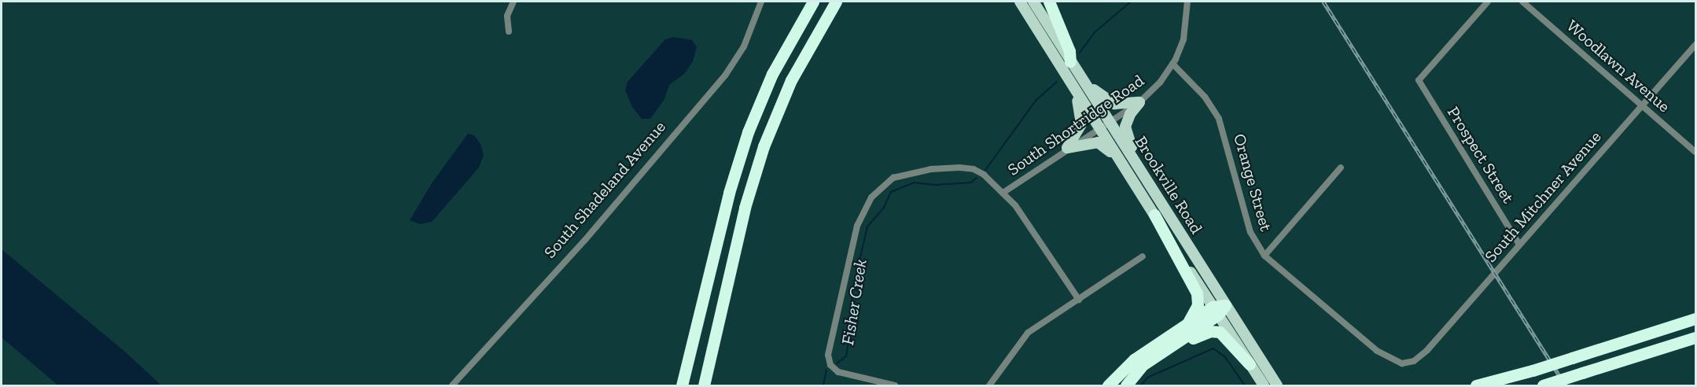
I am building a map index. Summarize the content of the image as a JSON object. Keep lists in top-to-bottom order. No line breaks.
{"streets":{"main road":["Brookville Road"],"street":["Woodlawn Avenue","South Shortridge Road","Prospect Street","Orange Street","South Shadeland Avenue","South Mitchner Avenue"]},"crossings":[["Woodlawn Avenue","South Mitchner Avenue"],["South Shortridge Road","Orange Street"],["South Shortridge Road","Brookville Road"],["Prospect Street","South Mitchner Avenue"],["Orange Street","South Mitchner Avenue"]],"water":["Fisher Creek"]}
